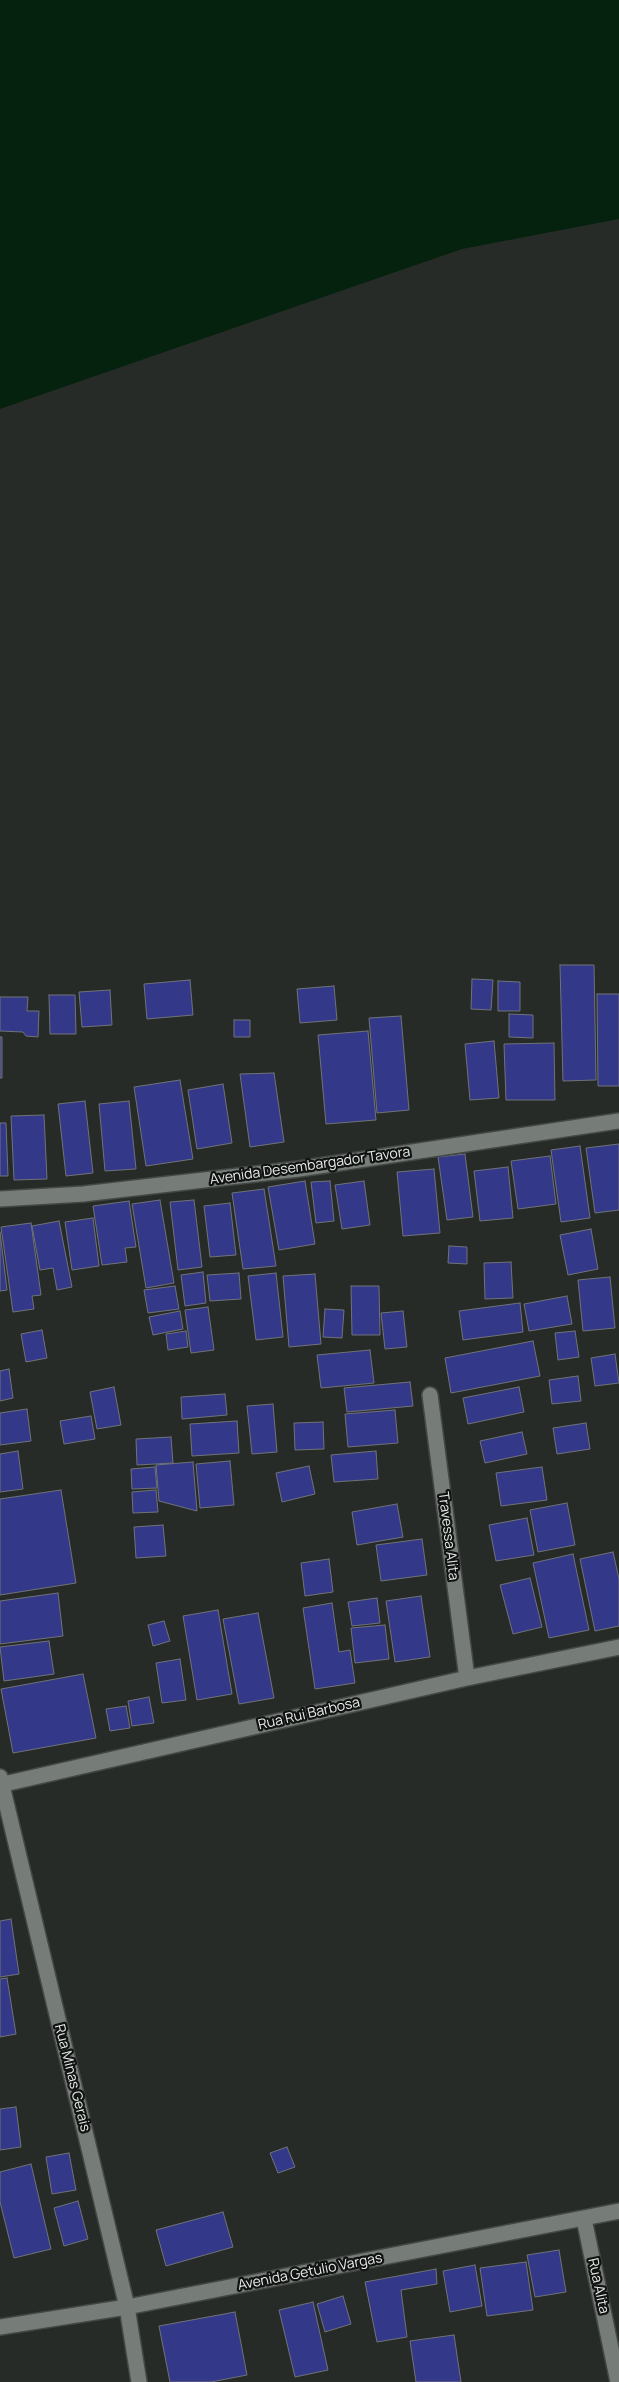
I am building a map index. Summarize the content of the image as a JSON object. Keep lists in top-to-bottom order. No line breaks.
{"streets":{"street":["Avenida Desembargador Tavora","Travessa Alita","Rua Rui Barbosa","Rua Minas Gerais","Avenida Getúlio Vargas","Rua Alita"]},"crossings":[["Travessa Alita","Rua Rui Barbosa"],["Rua Rui Barbosa","Rua Minas Gerais"],["Rua Minas Gerais","Avenida Getúlio Vargas"],["Avenida Getúlio Vargas","Rua Alita"]]}
